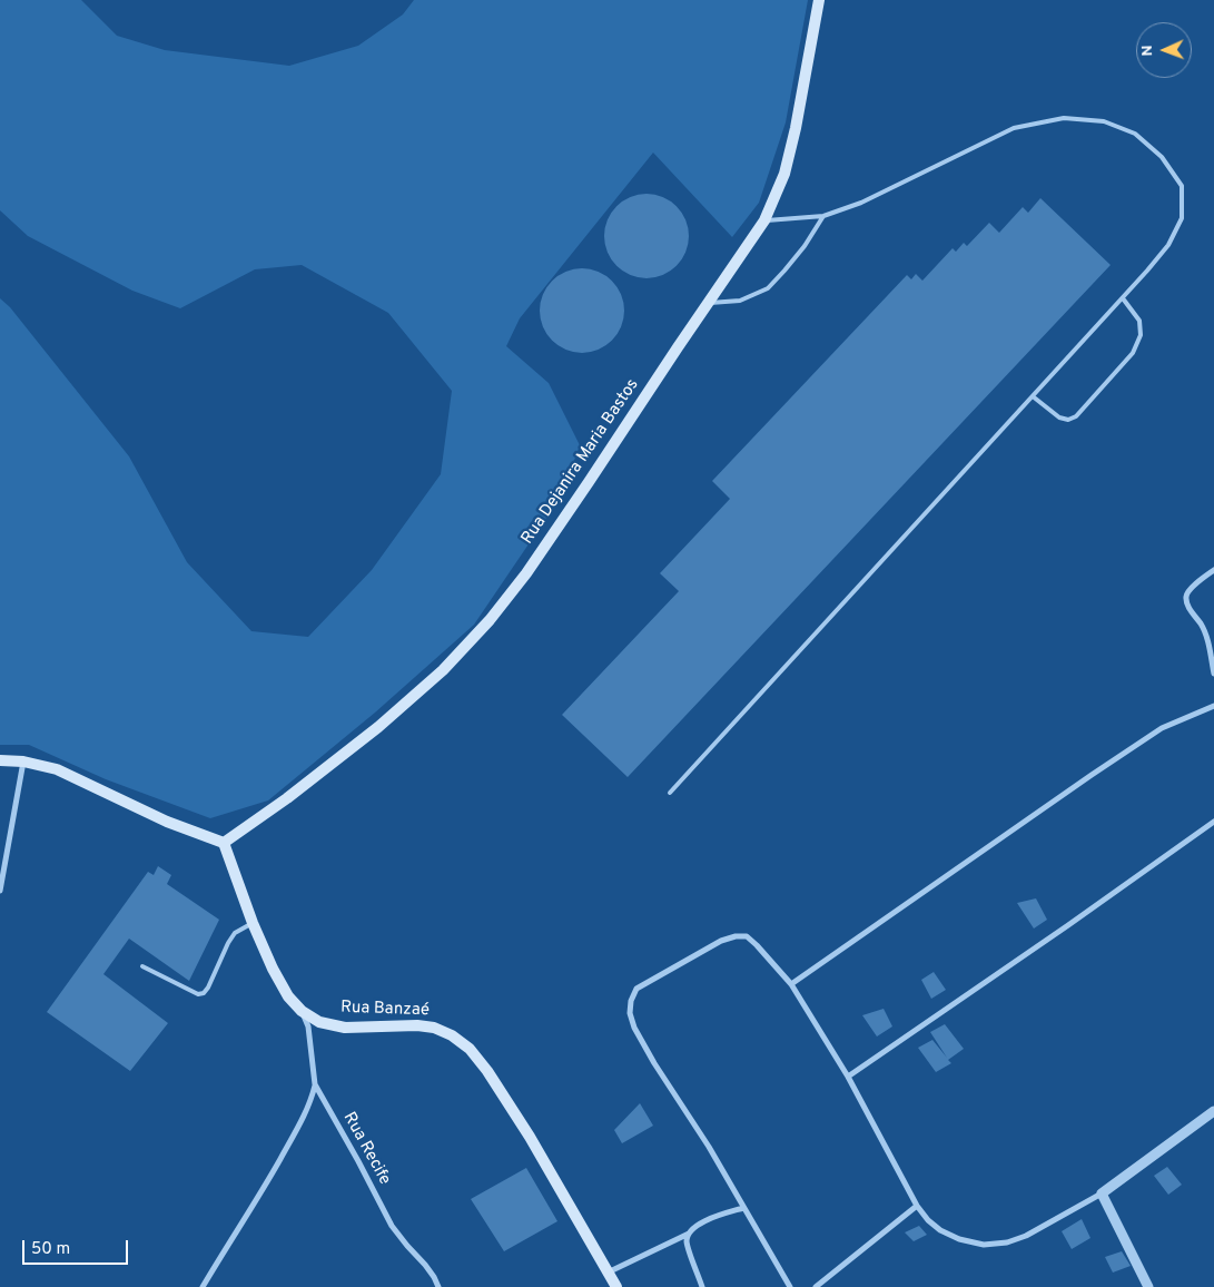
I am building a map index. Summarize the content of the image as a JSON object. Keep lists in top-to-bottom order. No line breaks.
{"streets":{"main road":["Rua Dejanira Maria Bastos","Rua Banzaé"],"street":["Rua Recife"]},"crossings":[["Rua Dejanira Maria Bastos","Rua Banzaé"],["Rua Banzaé","Rua Recife"]],"scale_bar":"50 m","north":"left"}
